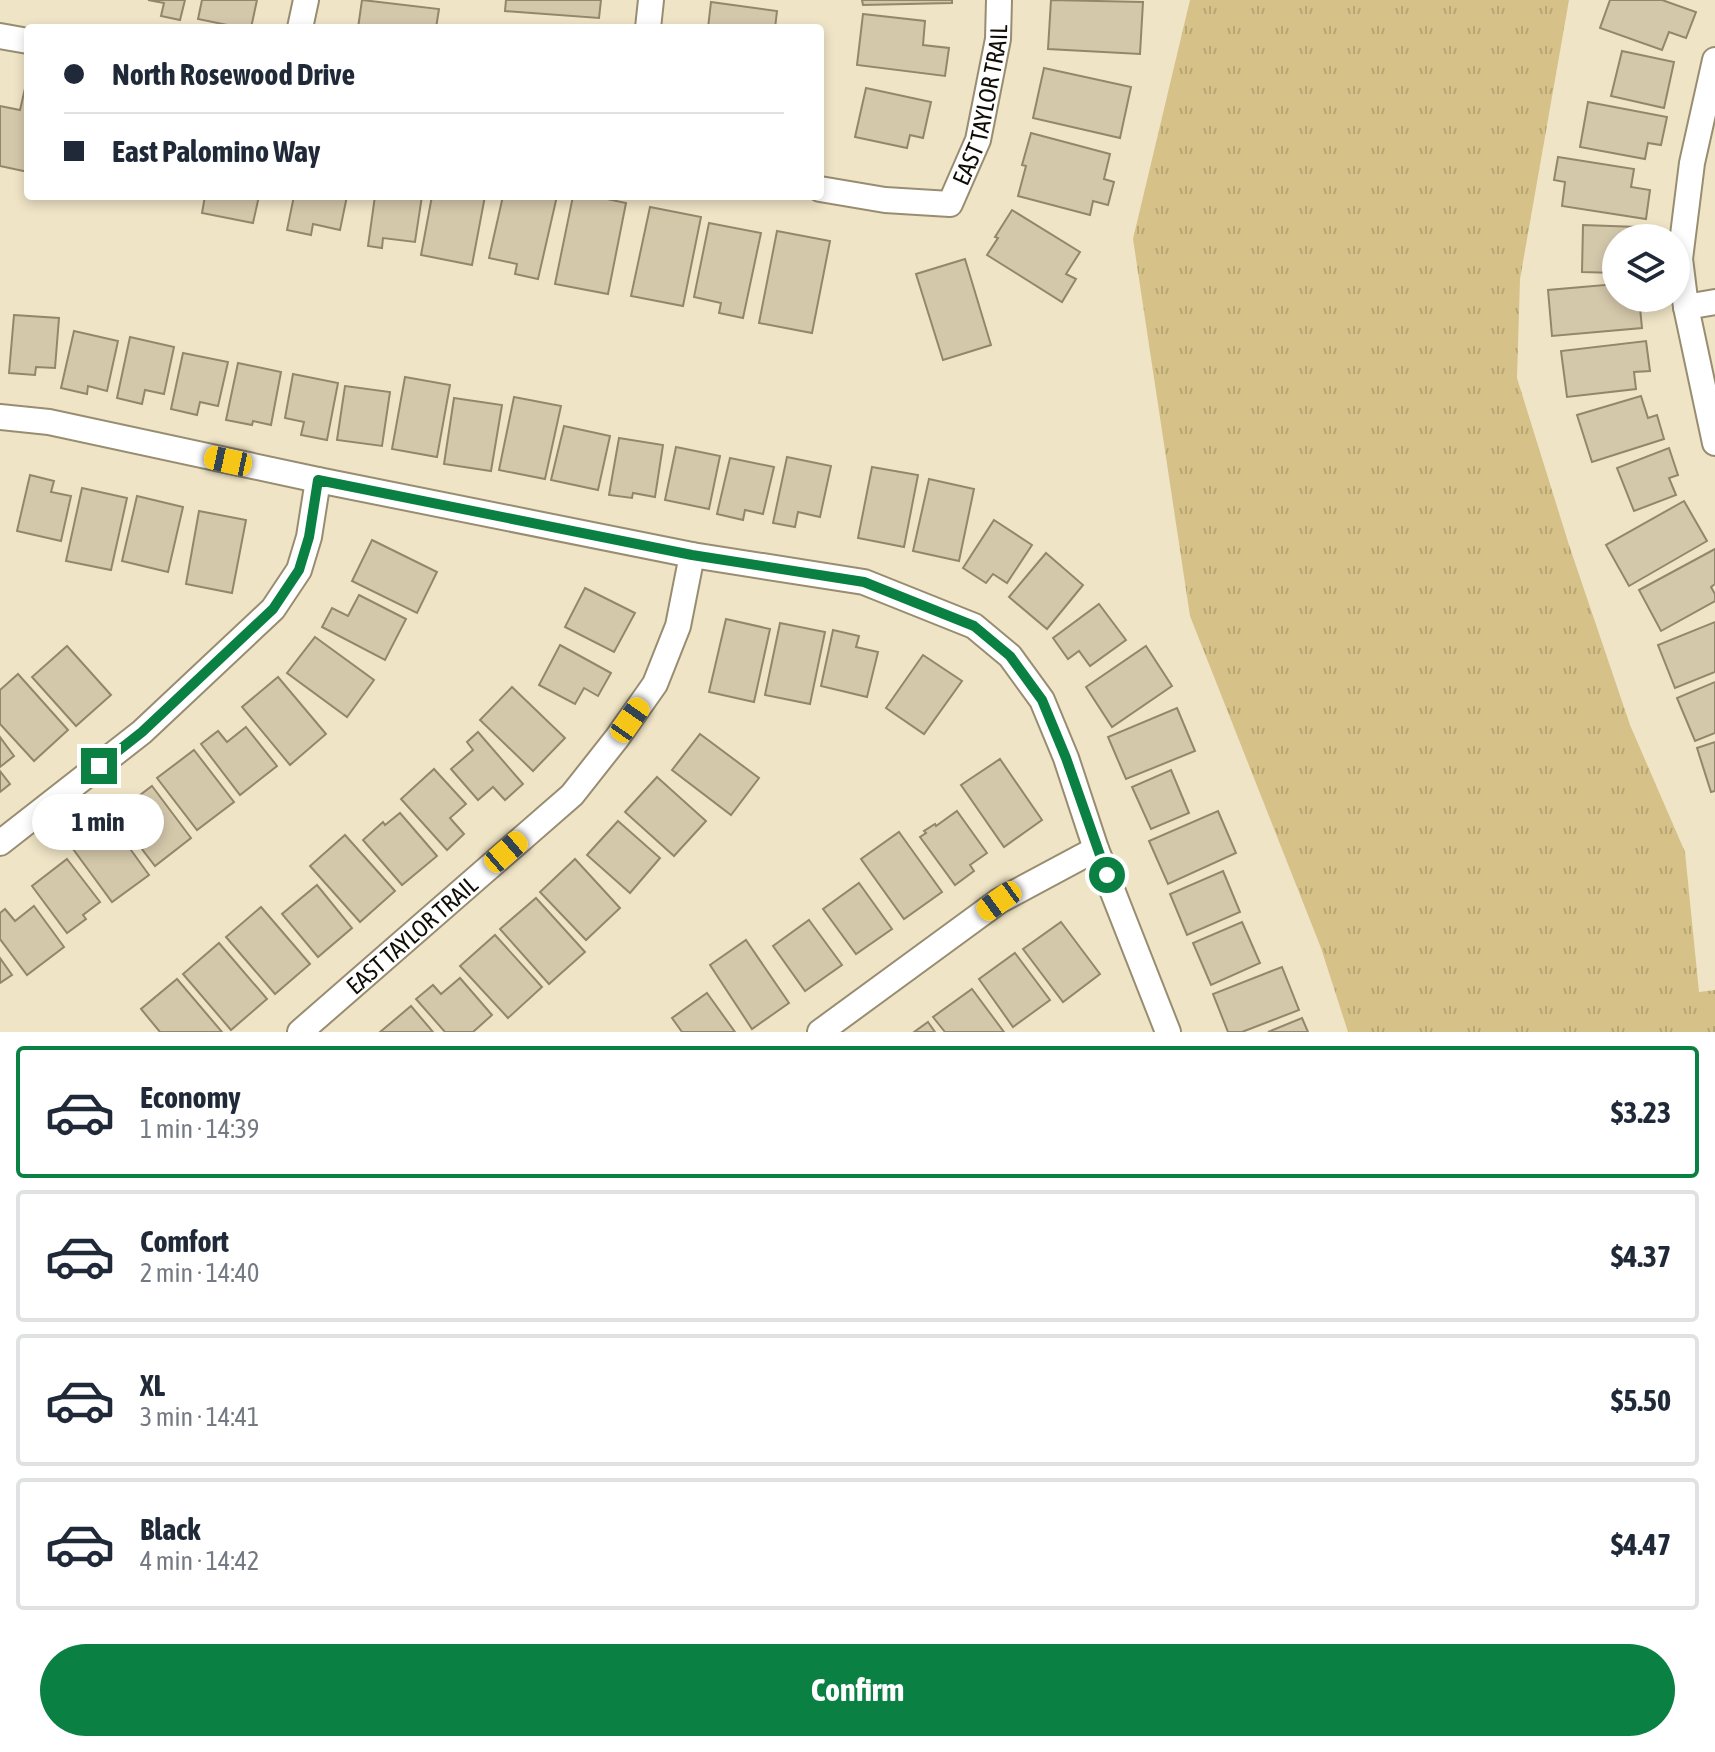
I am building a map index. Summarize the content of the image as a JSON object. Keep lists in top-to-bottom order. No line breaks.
{"streets":{"street":["EAST TAYLOR TRAIL"]},"page":{"banner":["North Rosewood Drive","East Palomino Way"],"bubble":"1 min","list":[{"name":"Economy","note":"1 min · 14:39","value":"$3.23"},{"name":"Comfort","note":"2 min · 14:40","value":"$4.37"},{"name":"XL","note":"3 min · 14:41","value":"$5.50"},{"name":"Black","note":"4 min · 14:42","value":"$4.47"}],"buttons":"Confirm"}}
